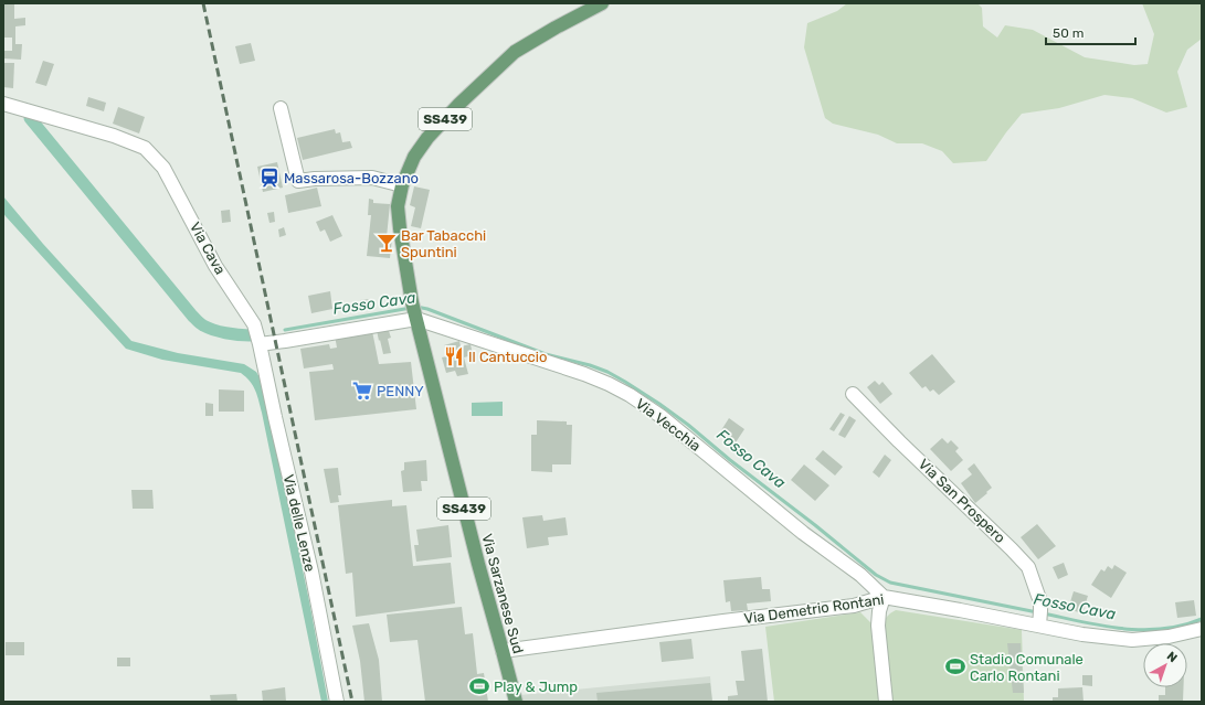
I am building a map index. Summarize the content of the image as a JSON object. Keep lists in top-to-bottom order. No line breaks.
{"streets":{"main road":["SS439","Via Sarzanese Sud"],"street":["Via Cava","Via Vecchia","Via San Prospero","Via delle Lenze","Via Demetrio Rontani"]},"crossings":[["SS439","Via Vecchia"],["SS439","Via Sarzanese Sud"],["Via Cava","Via delle Lenze"],["Via Vecchia","Via Sarzanese Sud"],["Via Vecchia","Via Demetrio Rontani"],["Via San Prospero","Via Demetrio Rontani"],["Via Sarzanese Sud","Via Demetrio Rontani"]],"water":["Fosso Cava"],"places":{"station":["Massarosa-Bozzano"],"bar":["Bar Tabacchi Spuntini"],"restaurant":["Il Cantuccio"],"supermarket":["PENNY"],"sports":["Stadio Comunale Carlo Rontani","Play & Jump"]},"scale_bar":"50 m","north":"top right"}
